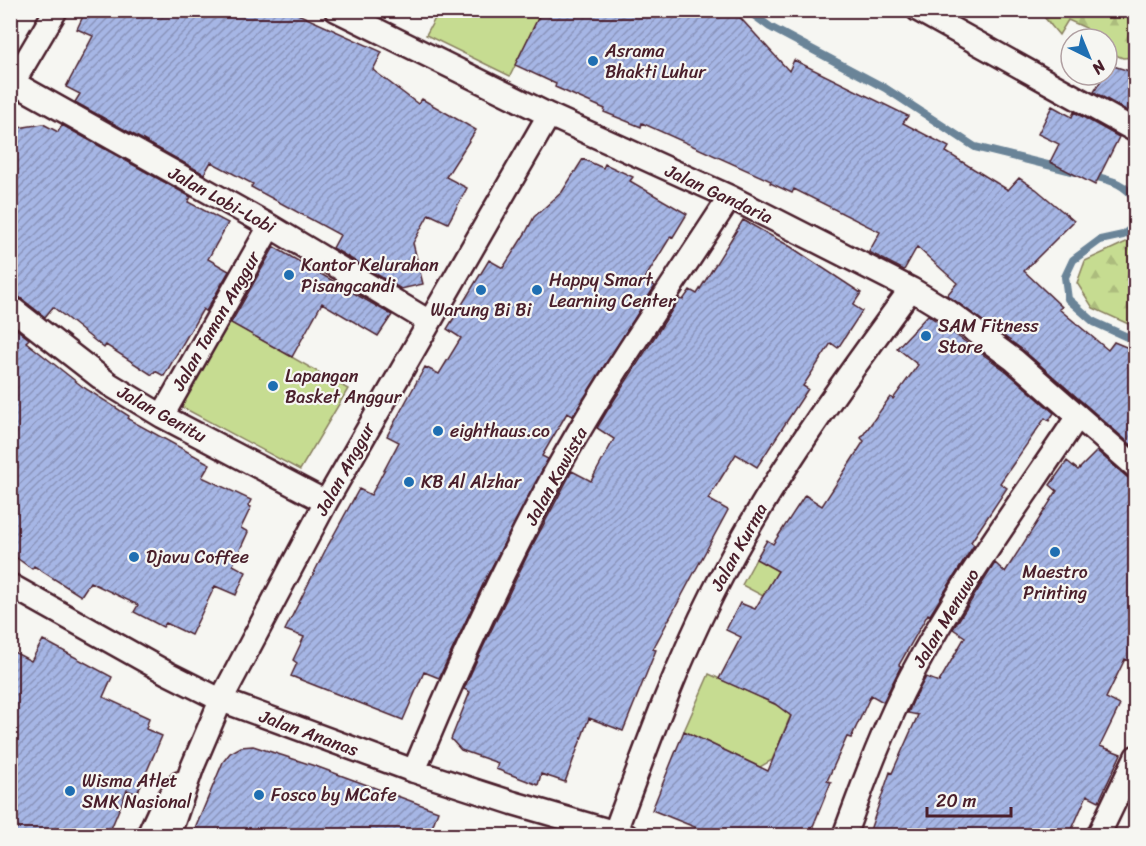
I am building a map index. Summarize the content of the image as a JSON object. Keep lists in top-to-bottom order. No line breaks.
{"streets":{"street":["Jalan Gandaria","Jalan Lobi-Lobi","Jalan Taman Anggur","Jalan Genitu","Jalan Anggur","Jalan Kawista","Jalan Kurma","Jalan Menuwo","Jalan Ananas"]},"crossings":[["Jalan Gandaria","Jalan Anggur"],["Jalan Gandaria","Jalan Kawista"],["Jalan Gandaria","Jalan Kurma"],["Jalan Gandaria","Jalan Menuwo"],["Jalan Lobi-Lobi","Jalan Taman Anggur"],["Jalan Lobi-Lobi","Jalan Anggur"],["Jalan Taman Anggur","Jalan Genitu"],["Jalan Genitu","Jalan Anggur"],["Jalan Anggur","Jalan Ananas"],["Jalan Kawista","Jalan Ananas"],["Jalan Kurma","Jalan Ananas"]],"places":["Asrama Bhakti Luhur","Kantor Kelurahan Pisangcandi","Warung Bi Bi","Happy Smart Learning Center","SAM Fitness Store","Lapangan Basket Anggur","eighthaus.co","KB Al Alzhar","Maestro Printing","Djavu Coffee","Wisma Atlet SMK Nasional","Fosco by MCafe"],"scale_bar":"20 m","north":"bottom right"}
